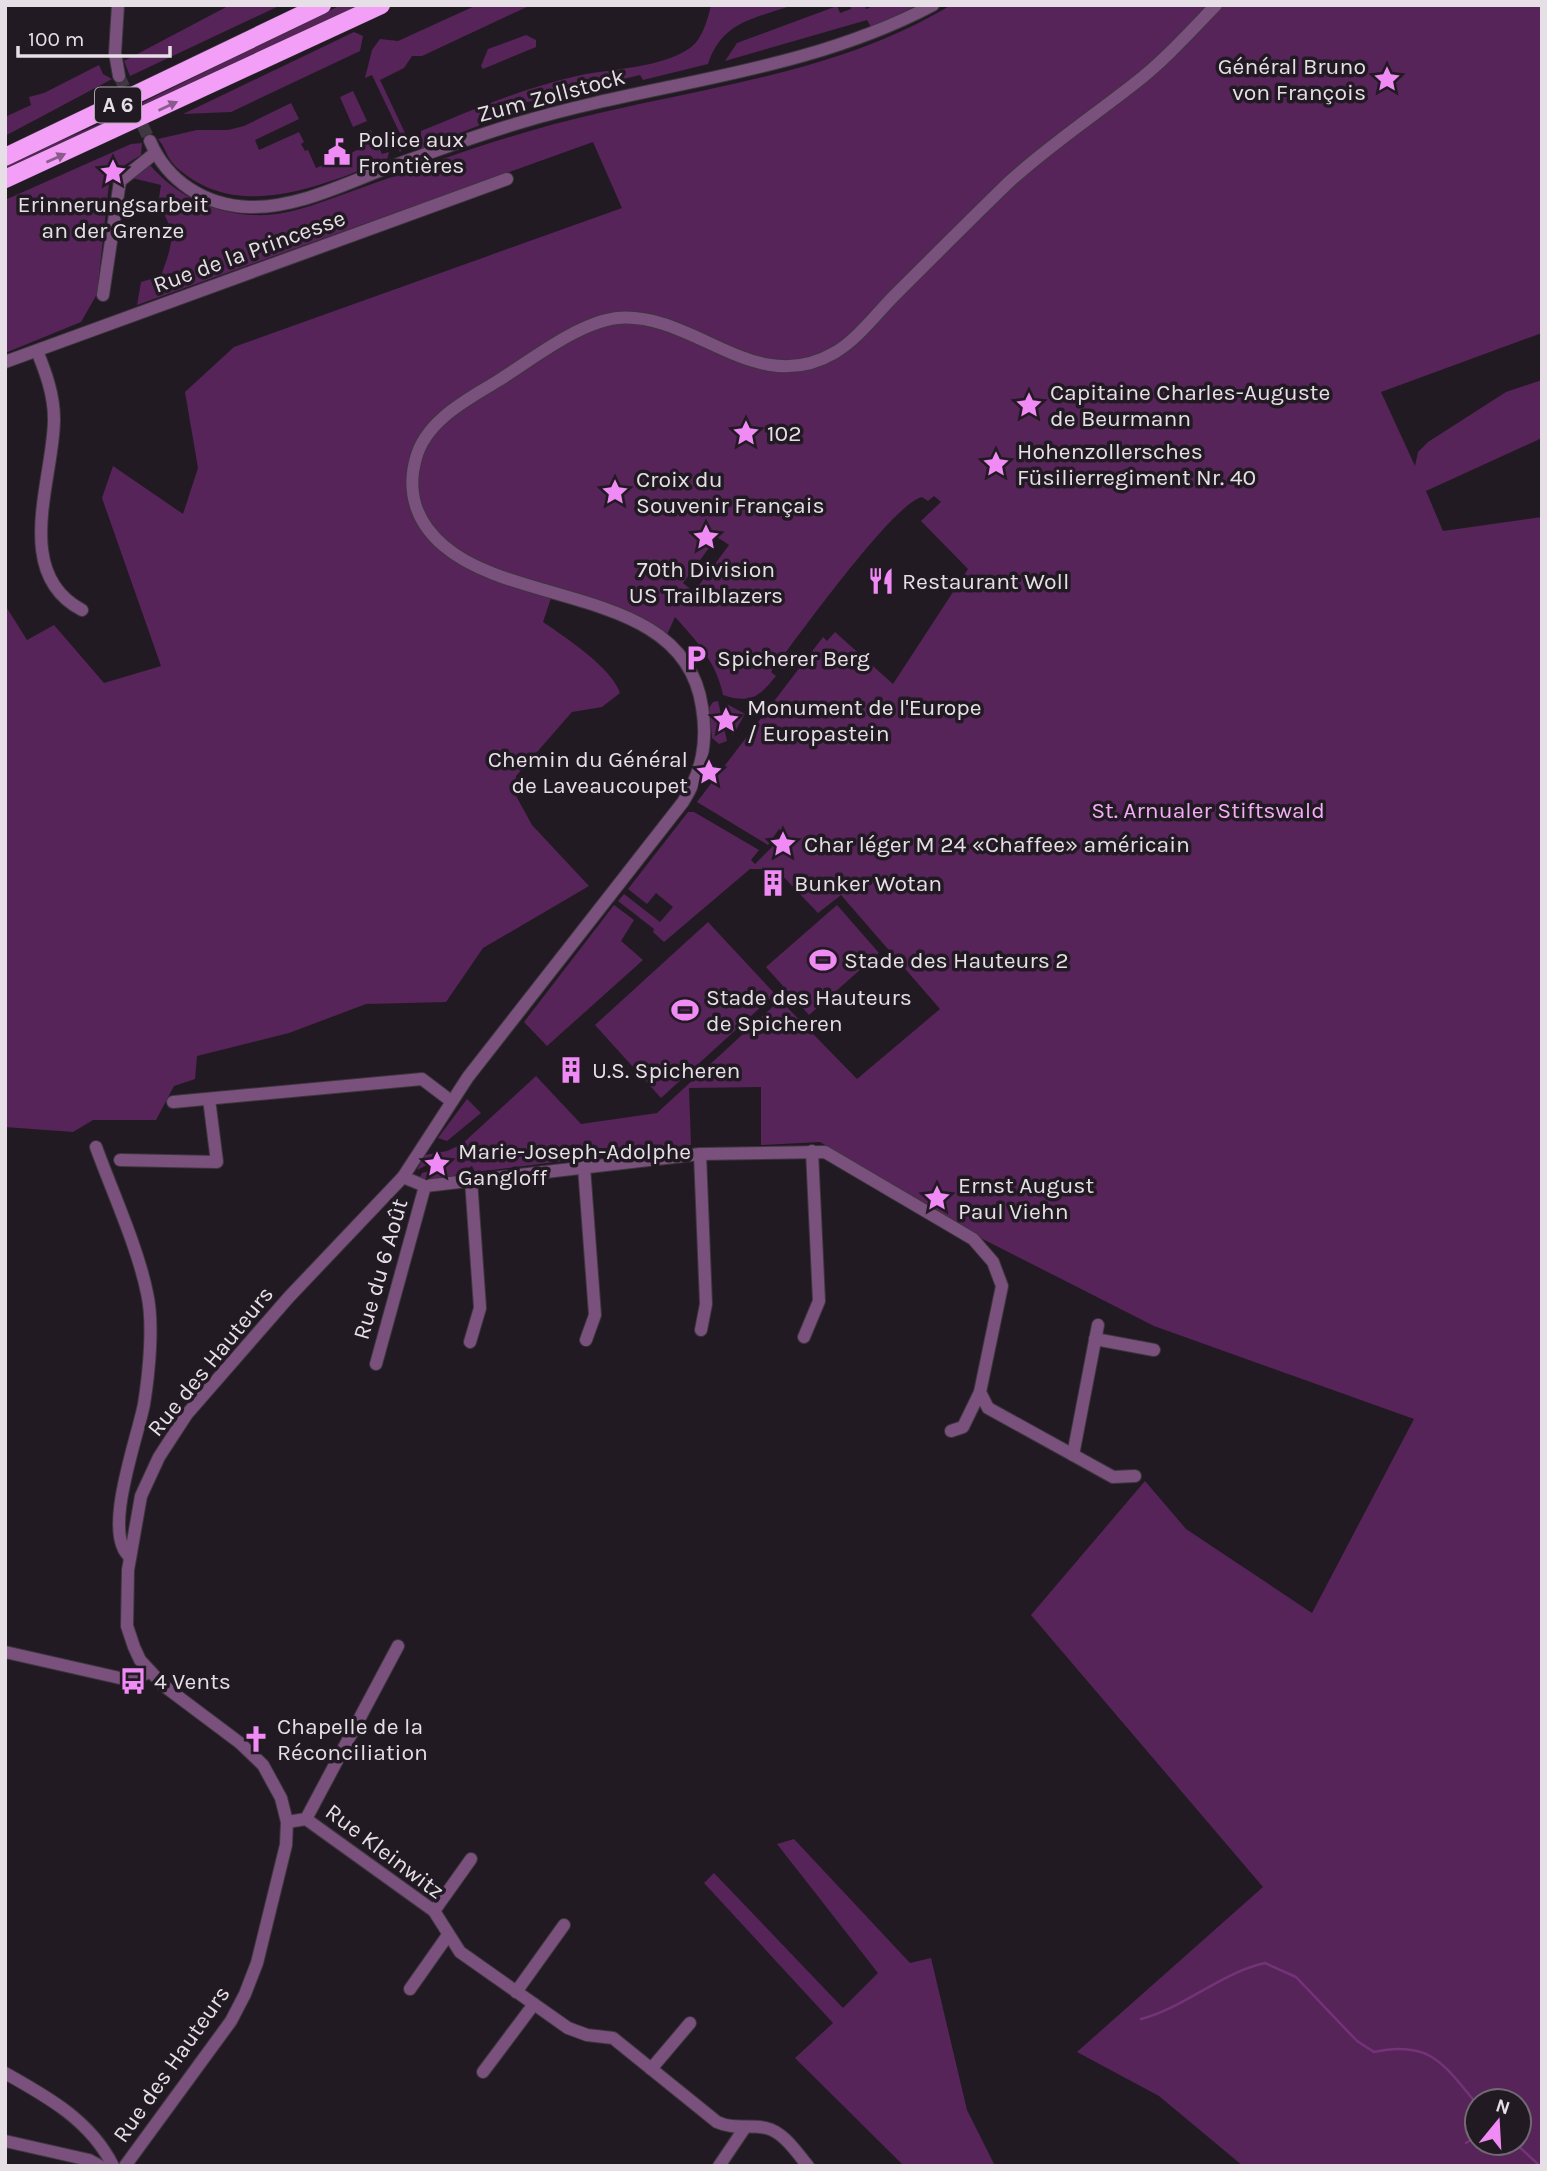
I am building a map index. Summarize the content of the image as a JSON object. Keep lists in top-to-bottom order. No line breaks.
{"streets":{"highway":["A 6"],"street":["Zum Zollstock","Rue de la Princesse","Rue du 6 Août","Rue des Hauteurs","Rue Kleinwitz"]},"parks":["St. Arnualer Stiftswald"],"places":{"place":["Général Bruno von François","Erinnerungsarbeit an der Grenze","Capitaine Charles-Auguste de Beurmann","102","Hohenzollersches Füsilierregiment Nr. 40","Croix du Souvenir Français","70th Division US Trailblazers","Monument de l'Europe / Europastein","Chemin du Général de Laveaucoupet","Char léger M 24 «Chaffee» américain","Marie-Joseph-Adolphe Gangloff","Ernst August Paul Viehn"],"public building":["Police aux Frontières"],"restaurant":["Restaurant Woll"],"parking":["Spicherer Berg"],"building":["Bunker Wotan","U.S. Spicheren"],"sports":["Stade des Hauteurs 2","Stade des Hauteurs de Spicheren"],"bus stop":["4 Vents"],"church":["Chapelle de la Réconciliation"]},"scale_bar":"100 m","north":"top"}
